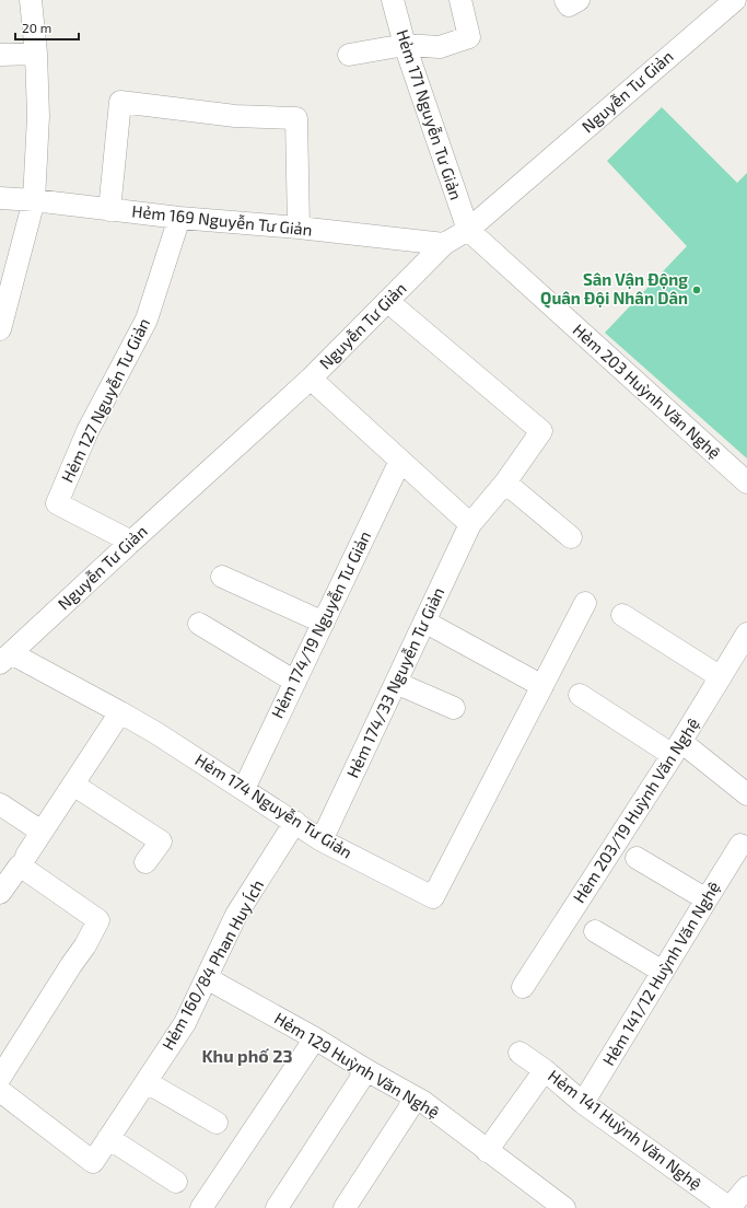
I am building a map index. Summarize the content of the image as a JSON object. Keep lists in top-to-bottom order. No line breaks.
{"streets":{"street":["Nguyễn Tư Giản","Hẻm 171 Nguyễn Tư Giản","Hẻm 169 Nguyễn Tư Giản","Hẻm 203 Huỳnh Văn Nghệ","Hẻm 127 Nguyễn Tư Giản","Hẻm 174/19 Nguyễn Tư Giản","Hẻm 174/33 Nguyễn Tư Giản","Hẻm 174 Nguyễn Tư Giản","Hẻm 203/19 Huỳnh Văn Nghệ","Hẻm 160/84 Phan Huy Ích","Hẻm 141/12 Huỳnh Văn Nghệ","Hẻm 129 Huỳnh Văn Nghệ","Hẻm 141 Huỳnh Văn Nghệ"]},"crossings":[["Nguyễn Tư Giản","Hẻm 171 Nguyễn Tư Giản"],["Nguyễn Tư Giản","Hẻm 169 Nguyễn Tư Giản"],["Nguyễn Tư Giản","Hẻm 203 Huỳnh Văn Nghệ"],["Nguyễn Tư Giản","Hẻm 127 Nguyễn Tư Giản"],["Nguyễn Tư Giản","Hẻm 174/33 Nguyễn Tư Giản"],["Nguyễn Tư Giản","Hẻm 174 Nguyễn Tư Giản"],["Hẻm 171 Nguyễn Tư Giản","Hẻm 203 Huỳnh Văn Nghệ"],["Hẻm 169 Nguyễn Tư Giản","Hẻm 127 Nguyễn Tư Giản"],["Hẻm 174/19 Nguyễn Tư Giản","Hẻm 174 Nguyễn Tư Giản"],["Hẻm 174/33 Nguyễn Tư Giản","Hẻm 174 Nguyễn Tư Giản"],["Hẻm 174 Nguyễn Tư Giản","Hẻm 160/84 Phan Huy Ích"],["Hẻm 160/84 Phan Huy Ích","Hẻm 129 Huỳnh Văn Nghệ"],["Hẻm 141/12 Huỳnh Văn Nghệ","Hẻm 141 Huỳnh Văn Nghệ"]],"districts":["Khu phố 23"],"places":["Sân Vận Động Quân Đội Nhân Dân"],"scale_bar":"20 m"}
